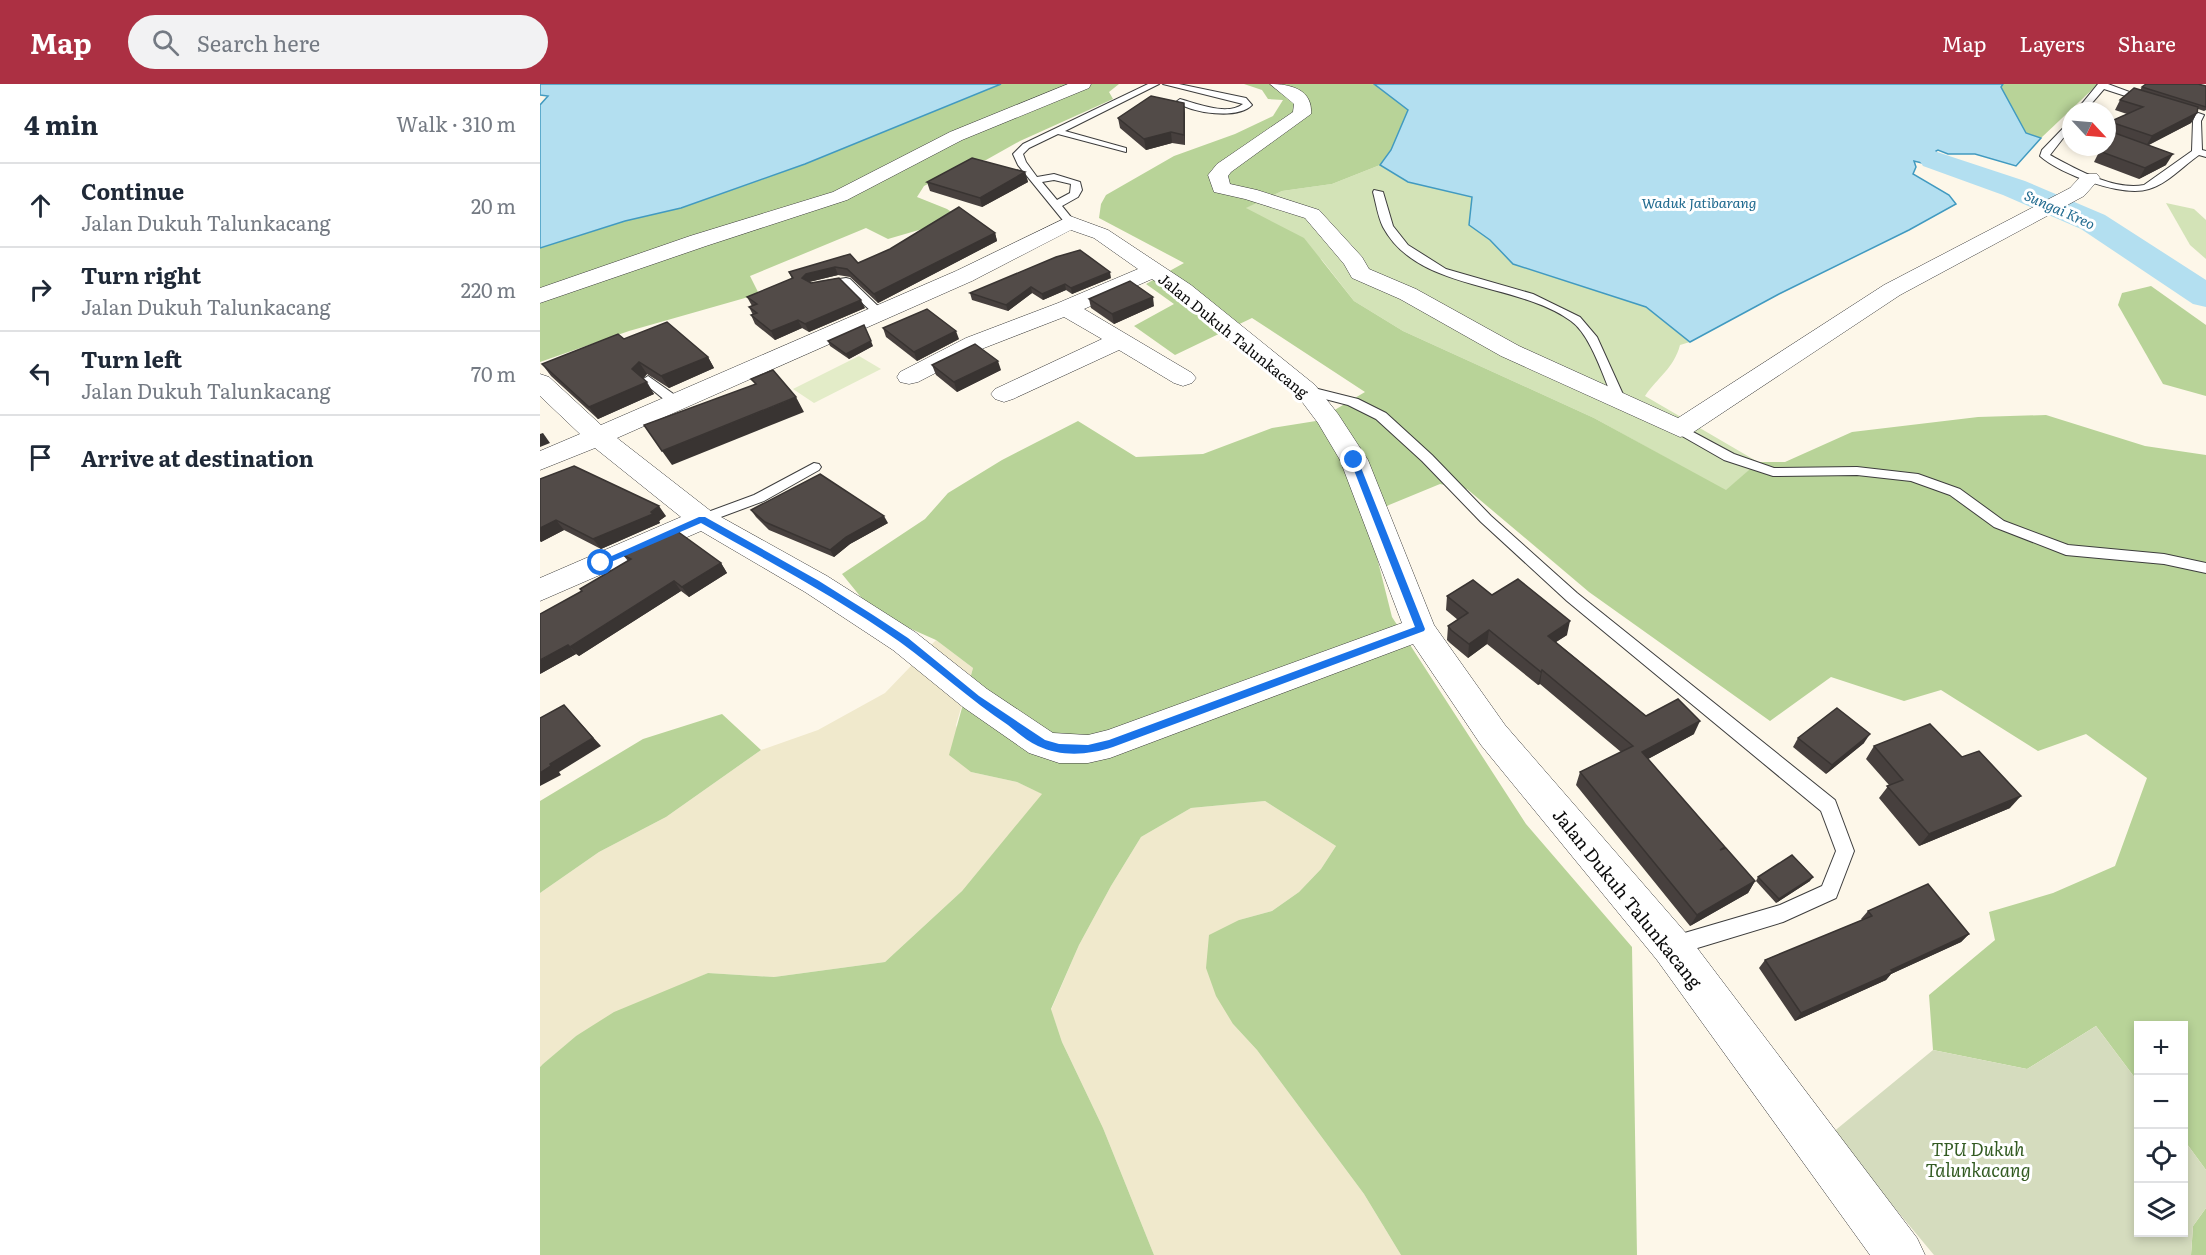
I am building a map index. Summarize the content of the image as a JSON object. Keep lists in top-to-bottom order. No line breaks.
{"streets":{"street":["Jalan Dukuh Talunkacang"]},"water":["Waduk Jatibarang","Sungai Kreo"],"parks":["TPU Dukuh Talunkacang"],"north":"bottom right","page":{"header":"Map","search":"Search here","nav":["Map","Layers","Share"],"heading":["4 min","Walk · 310 m"],"list":[["Continue","Jalan Dukuh Talunkacang","20 m"],["Turn right","Jalan Dukuh Talunkacang","220 m"],["Turn left","Jalan Dukuh Talunkacang","70 m"],"Arrive at destination"],"map_buttons":["+","−"]}}
